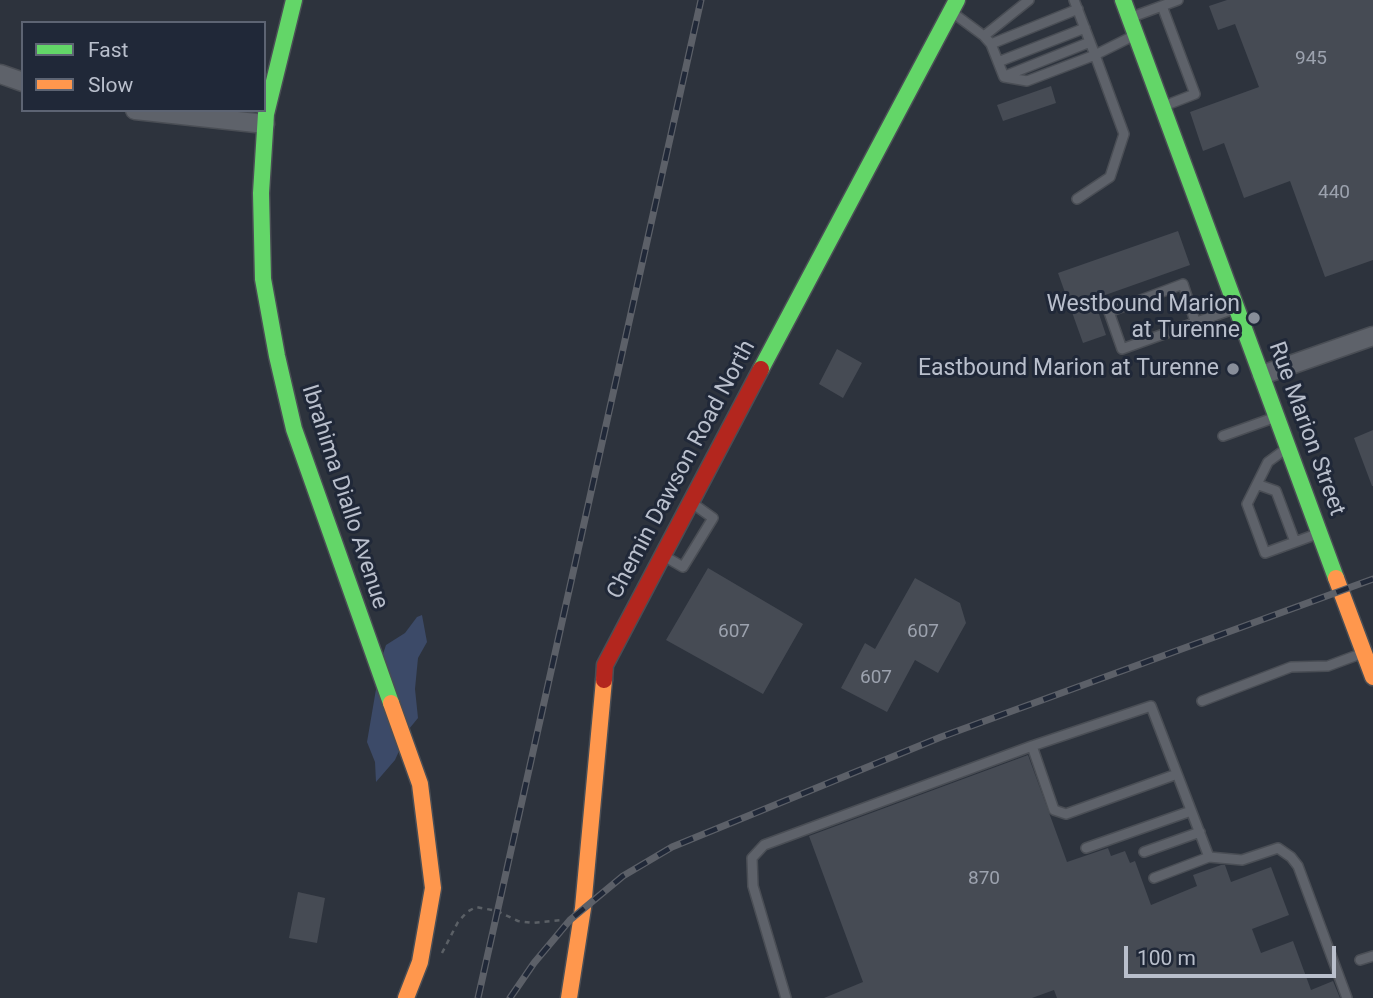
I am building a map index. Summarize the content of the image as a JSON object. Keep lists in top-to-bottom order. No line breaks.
{"streets":{"street":["Rue Marion Street","Chemin Dawson Road North","Ibrahima Diallo Avenue"]},"places":["Westbound Marion at Turenne","Eastbound Marion at Turenne"],"house_numbers":["945","440","607","607","607","870"],"legend":["Fast","Slow"],"scale_bar":"100 m"}
